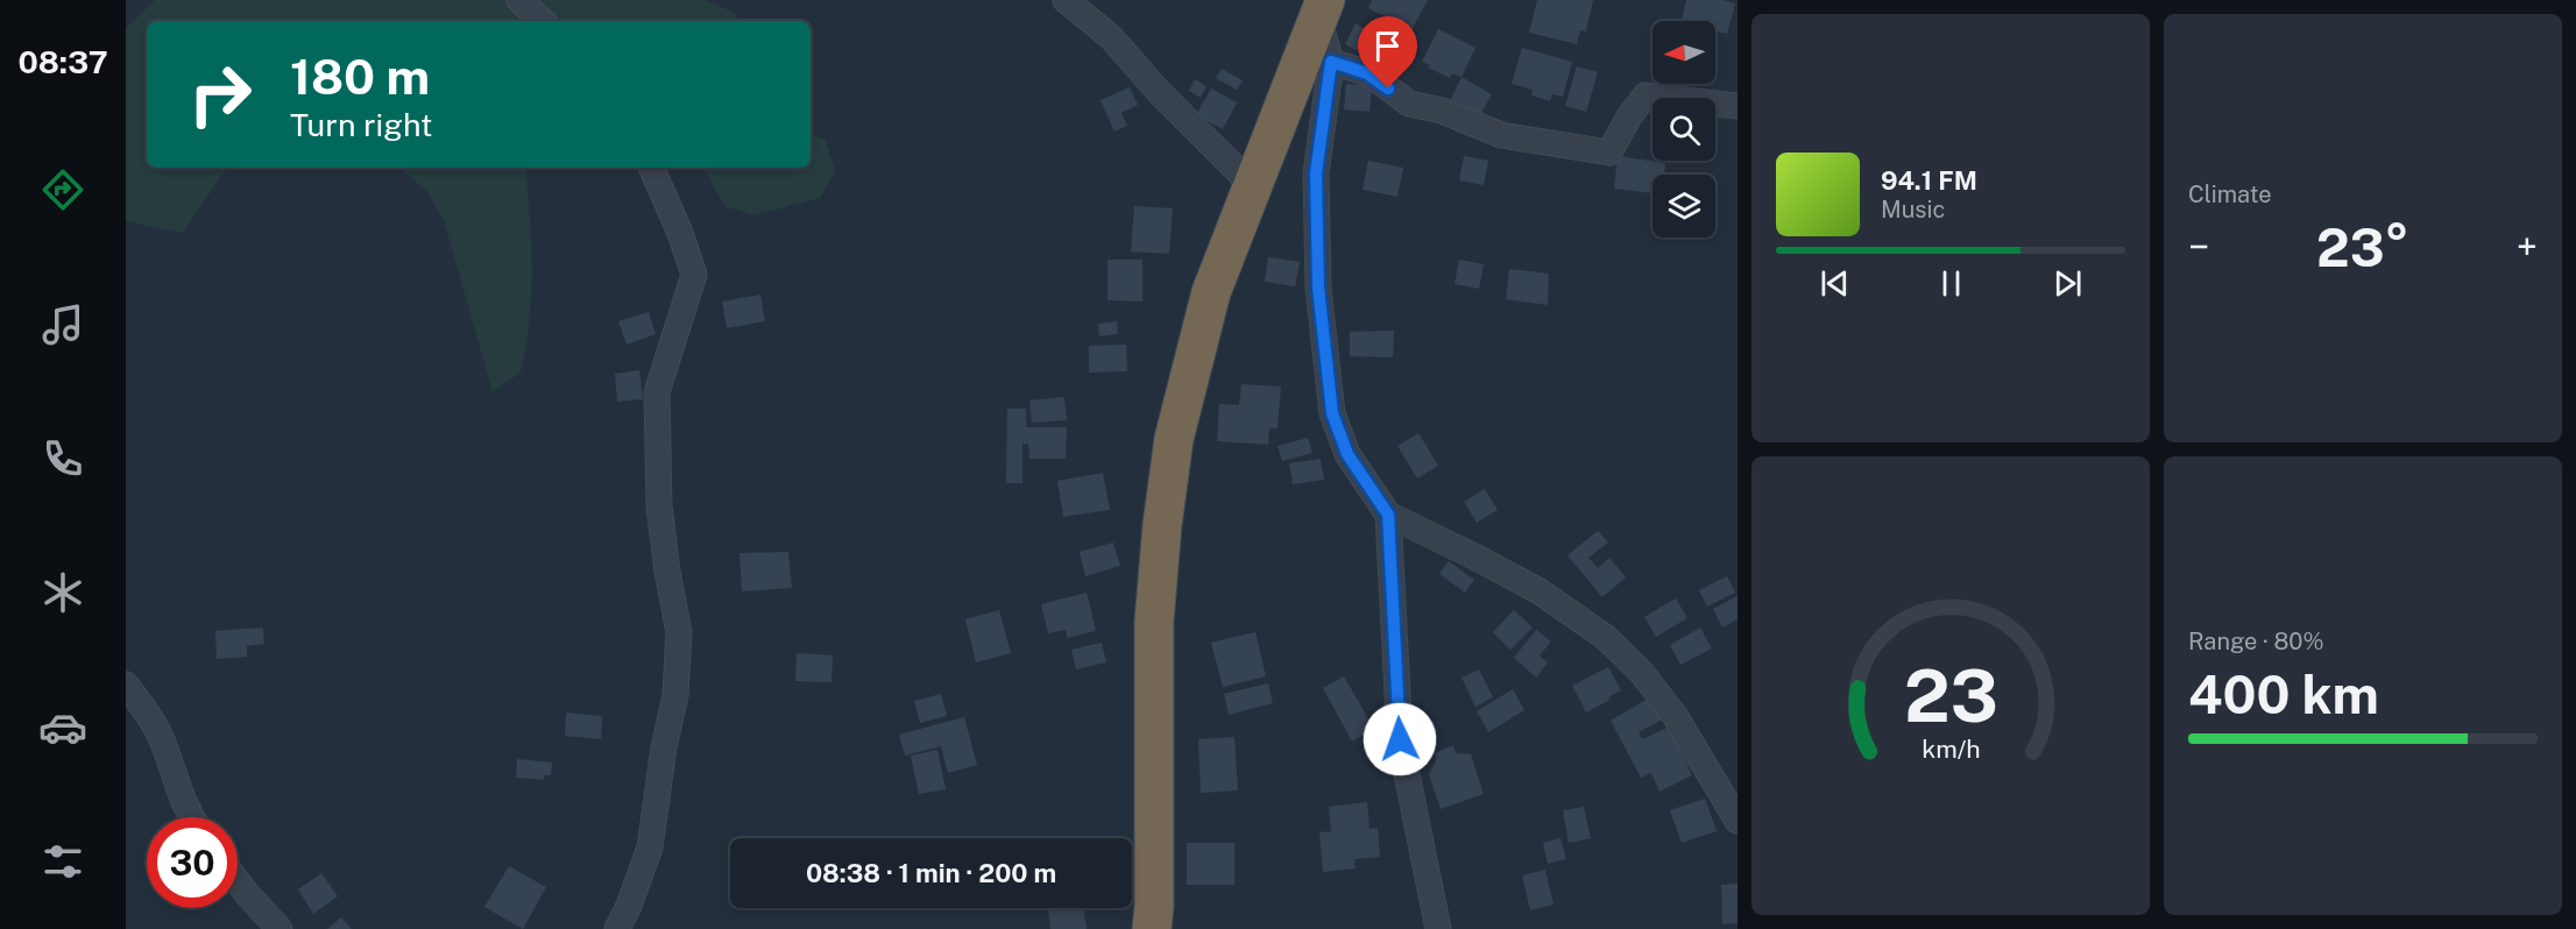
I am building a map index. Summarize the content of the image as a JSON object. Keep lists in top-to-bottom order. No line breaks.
{"north":"left","page":{"tabs":"08:37","tile":["Climate",["Range · 80%","400 km"]],"turn":["180 m","Turn right"],"song":["94.1 FM","Music"],"heat":["−","23°","+"],"limit":"30","trip":"08:38 · 1 min · 200 m","gauge":["23","km/h"]}}
